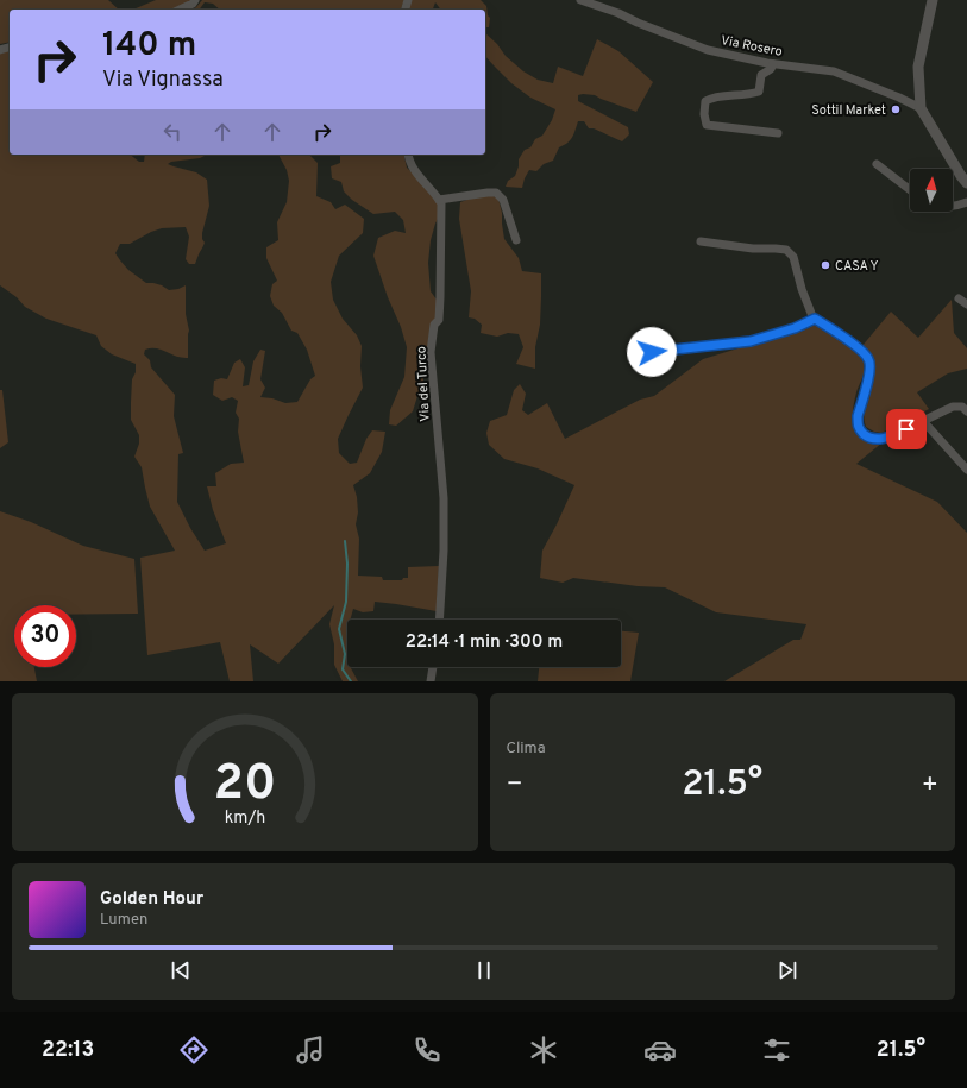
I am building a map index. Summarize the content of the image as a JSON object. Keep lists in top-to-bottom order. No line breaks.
{"streets":{"street":["Via Rosero","Via del Turco"]},"places":["Sottil Market","CASA Y"],"north":"top","page":{"turn":["140 m","Via Vignassa"],"limit":"30","trip":"22:14 · 1 min · 300 m","tile":"Clima","heat":["−","21.5°","+"],"song":["Golden Hour","Lumen"],"tabs":["22:13","21.5°"],"gauge":["20","km/h"]}}
